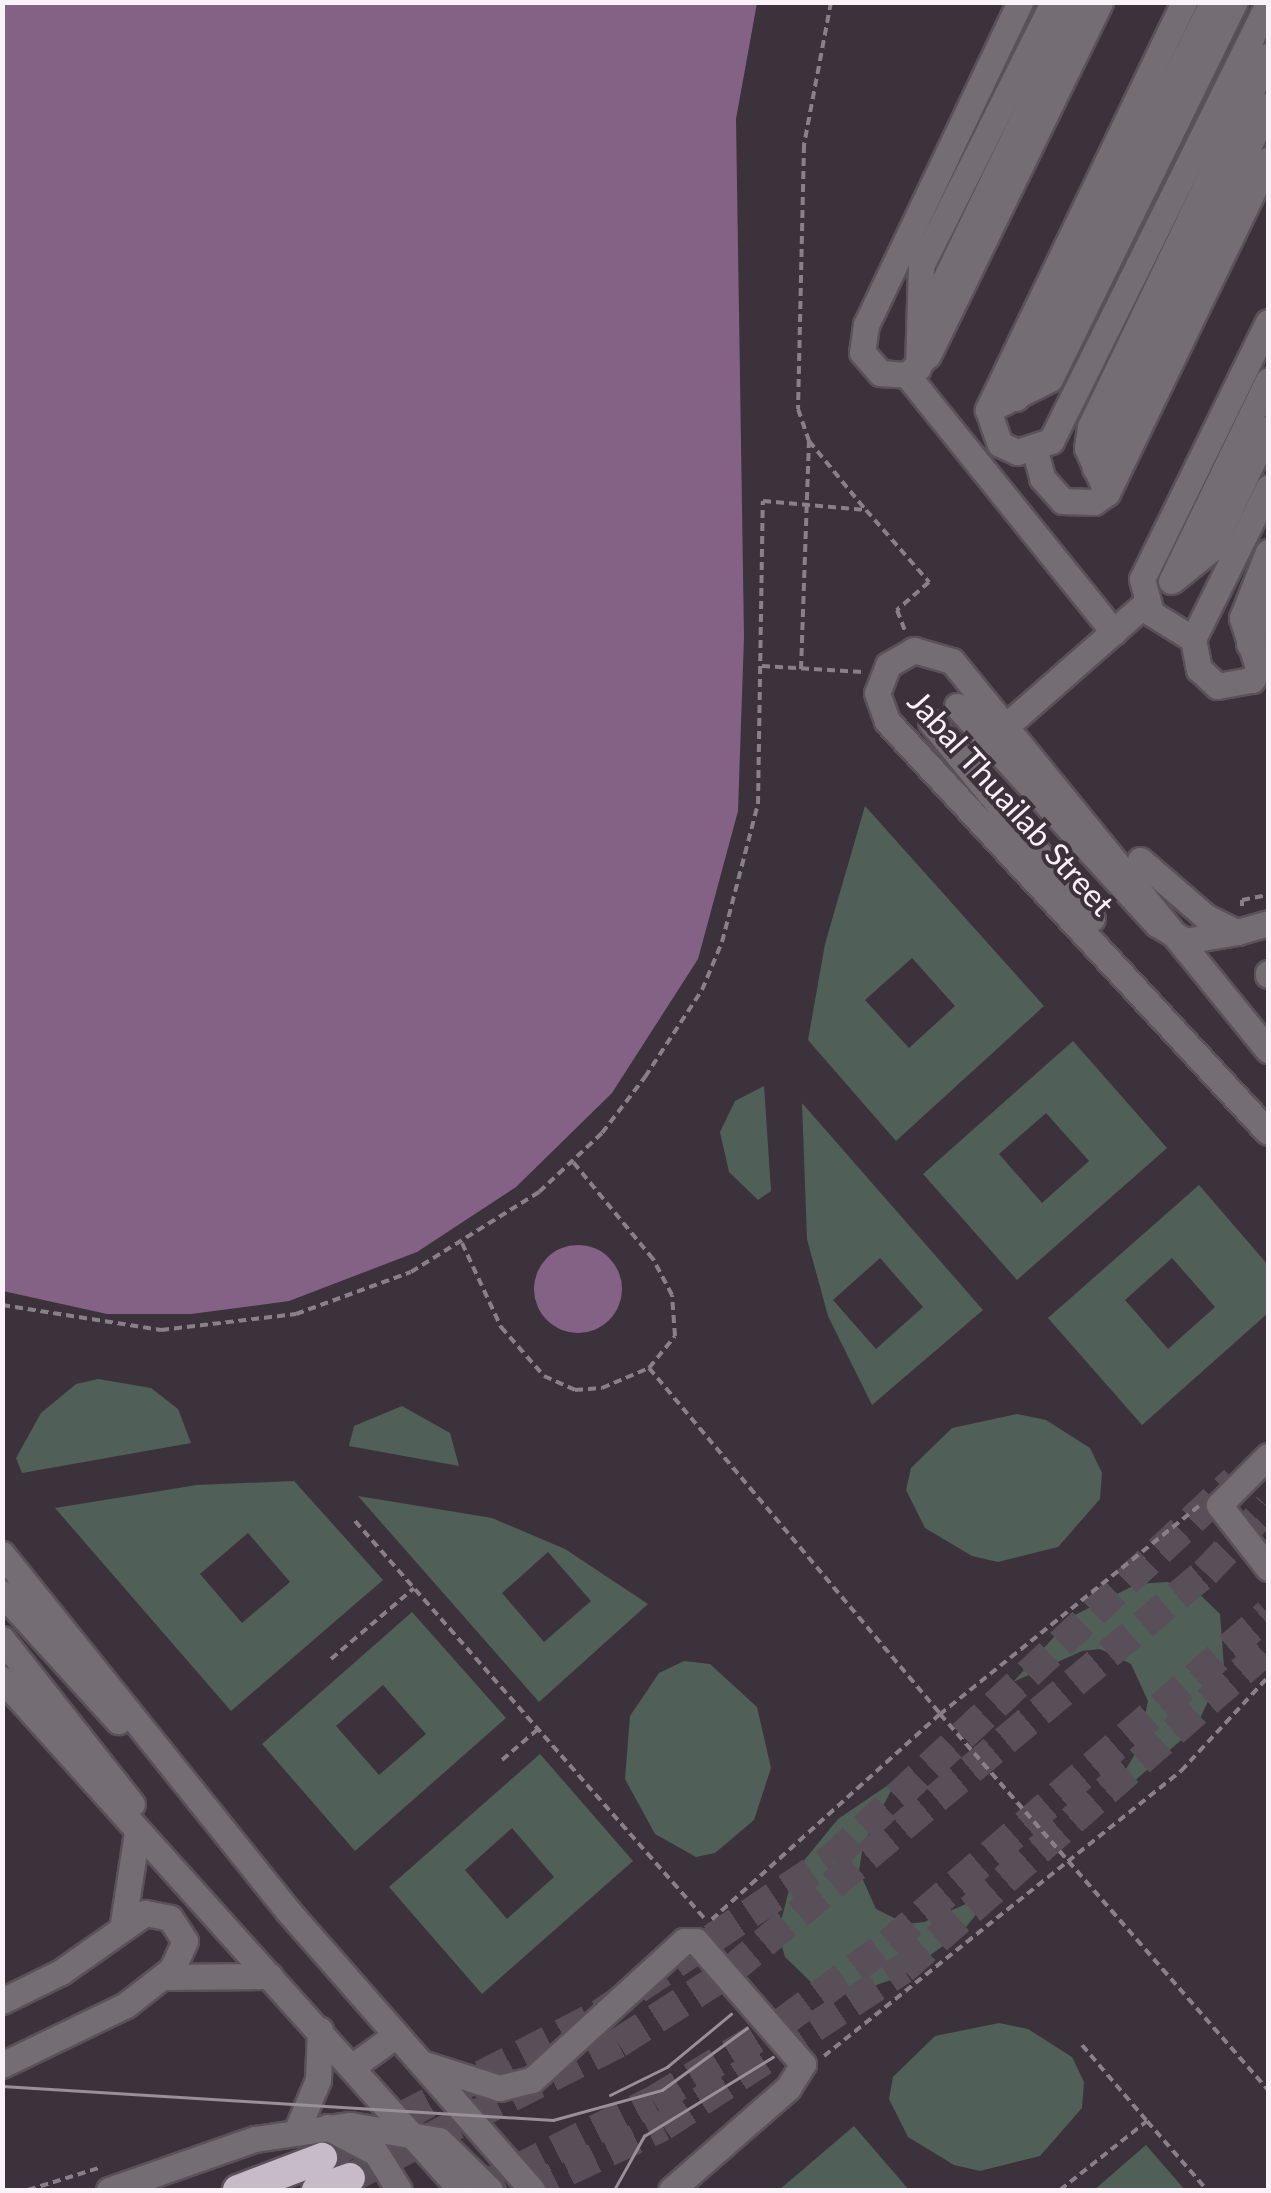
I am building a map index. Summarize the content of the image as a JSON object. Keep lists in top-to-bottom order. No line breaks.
{"streets":{"street":["Jabal Thuailab Street"]}}
